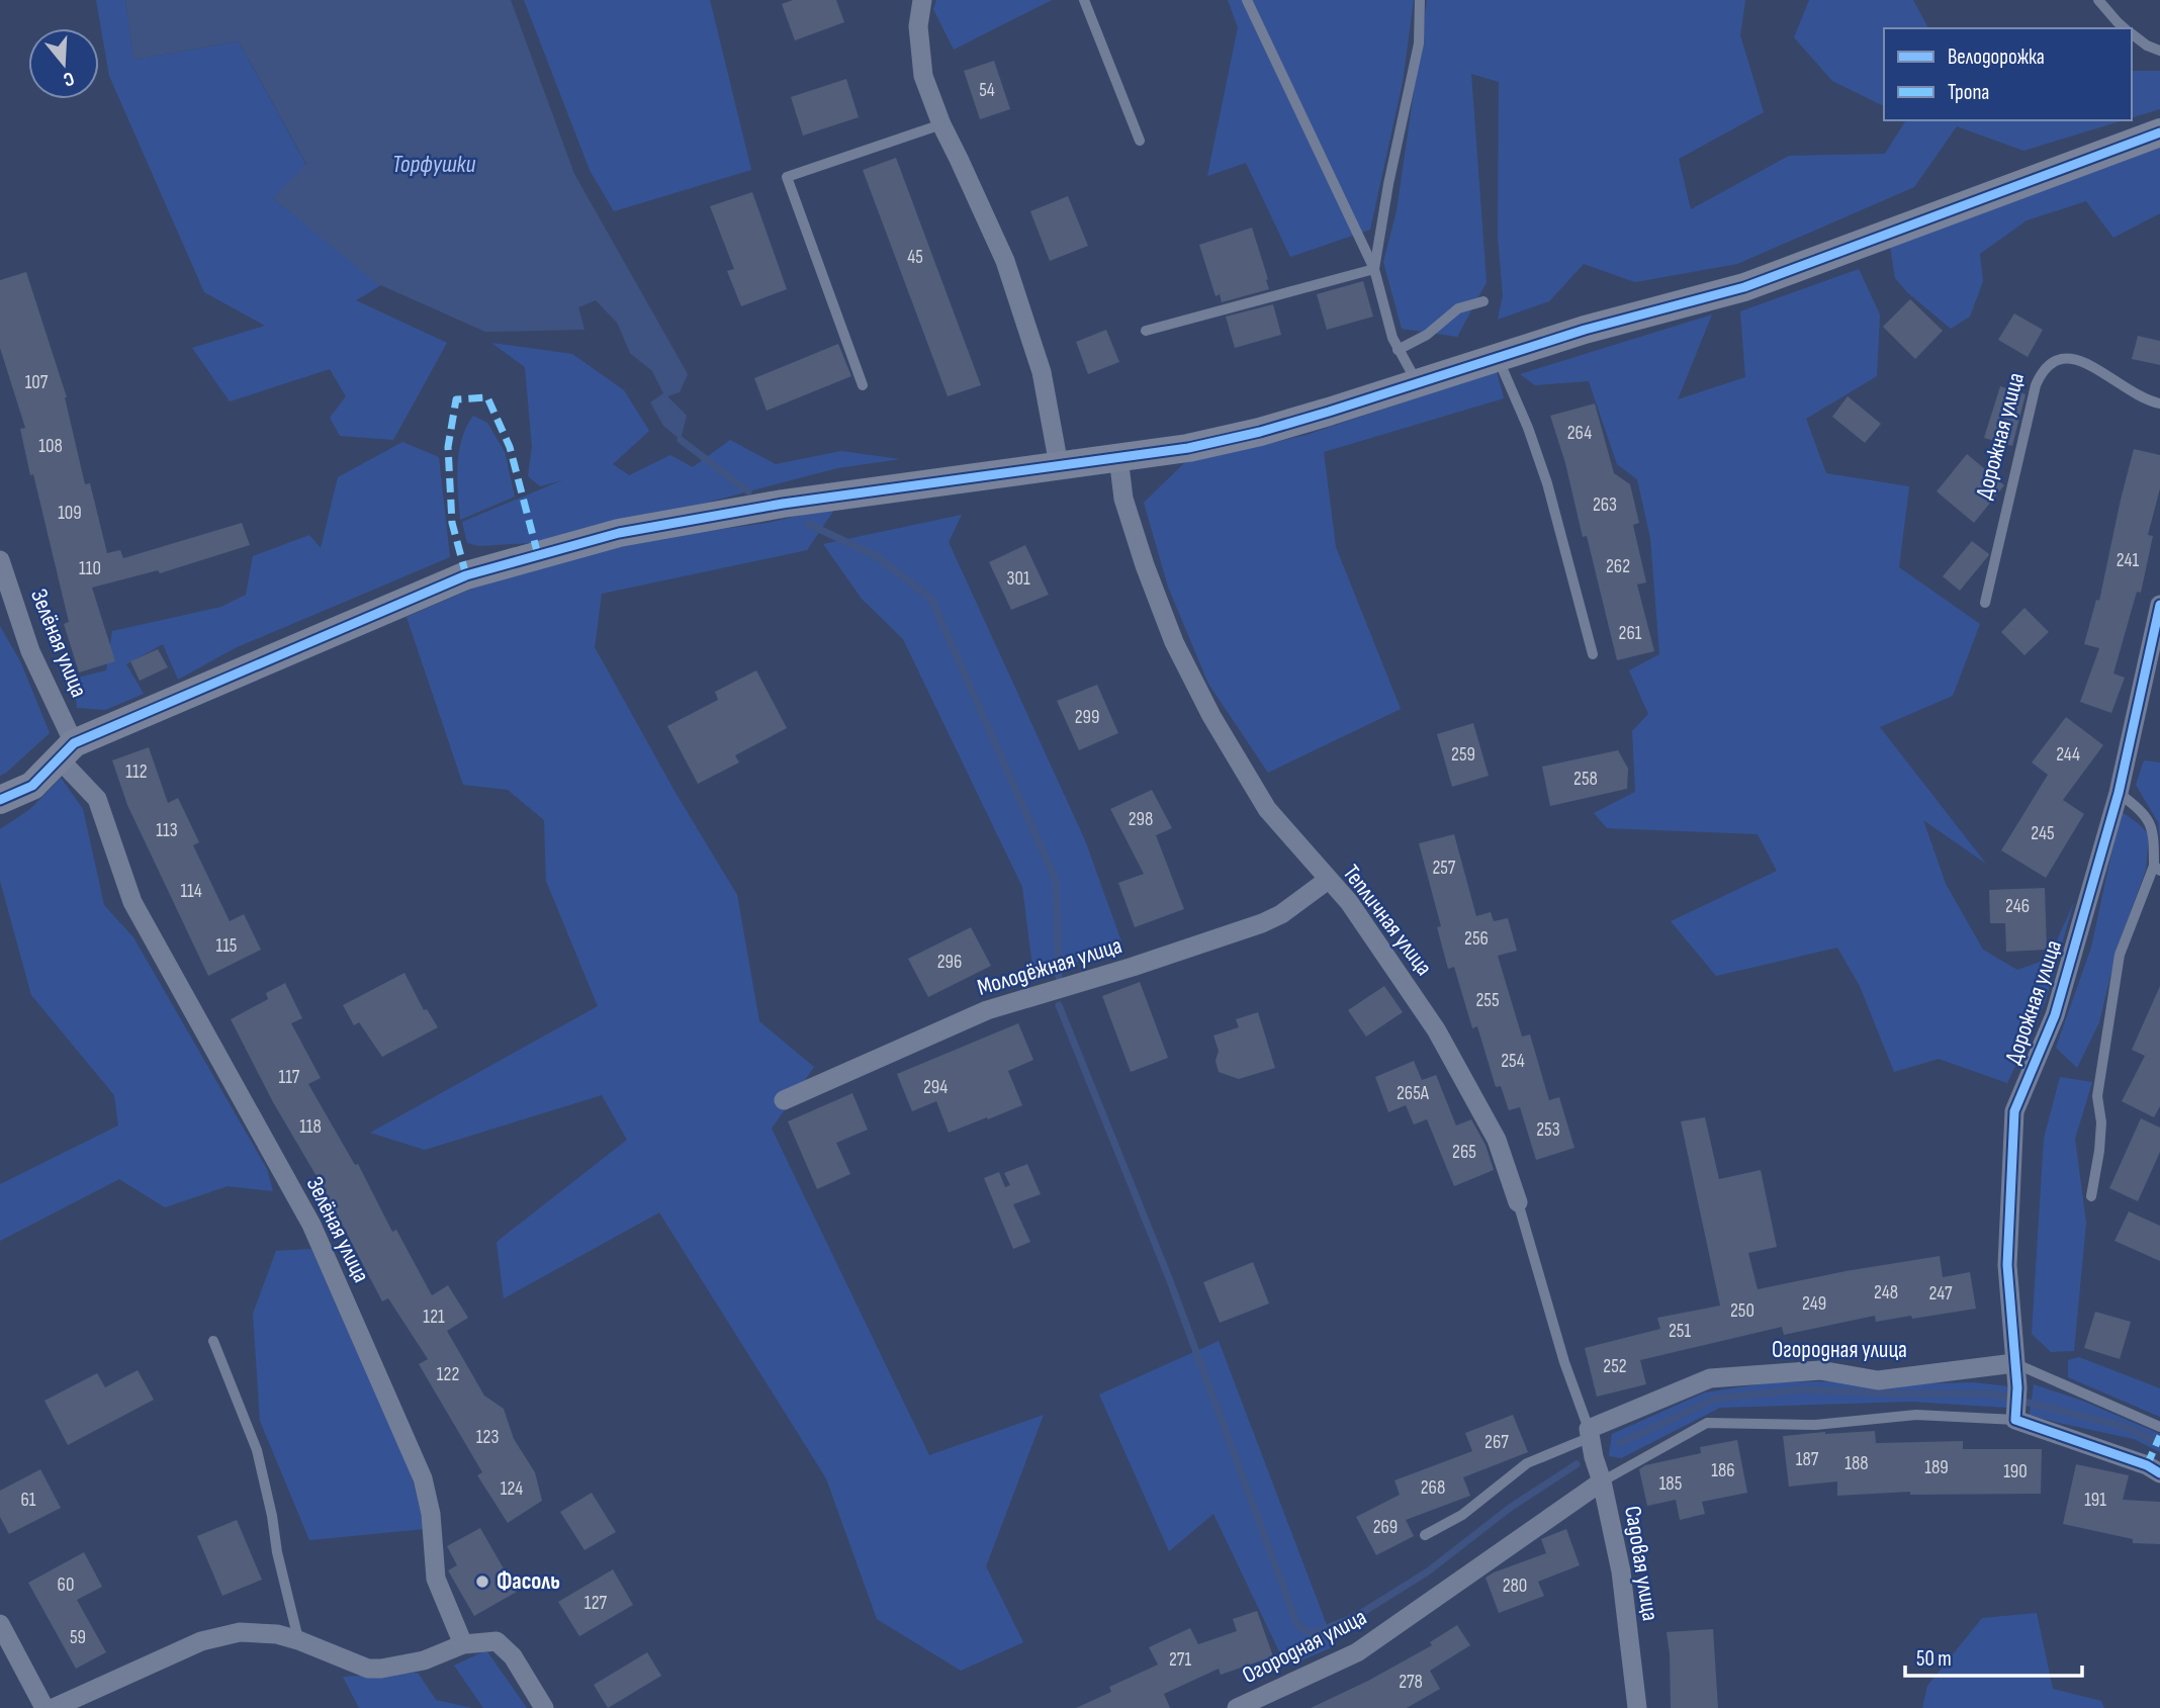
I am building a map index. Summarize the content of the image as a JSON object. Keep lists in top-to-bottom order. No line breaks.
{"streets":{"street":["Дорожная улица","Зелёная улица","Тепличная улица","Молодёжная улица","Огородная улица","Садовая улица"]},"crossings":[["Дорожная улица","Огородная улица"],["Тепличная улица","Молодёжная улица"],["Тепличная улица","Огородная улица"],["Тепличная улица","Садовая улица"],["Огородная улица","Садовая улица"]],"water":["Торфушки"],"places":["Фасоль"],"house_numbers":["54","45","107","264","108","263","109","241","262","110","301","261","299","259","244","112","258","298","113","245","257","114","246","256","115","296","255","254","117","294","265А","118","253","265","248","247","249","250","121","251","252","122","123","267","187","188","189","186","190","185","268","124","61","191","269","60","280","127","59","271","278"],"legend":["Велодорожка","Тропа"],"scale_bar":"50 m","north":"bottom"}
